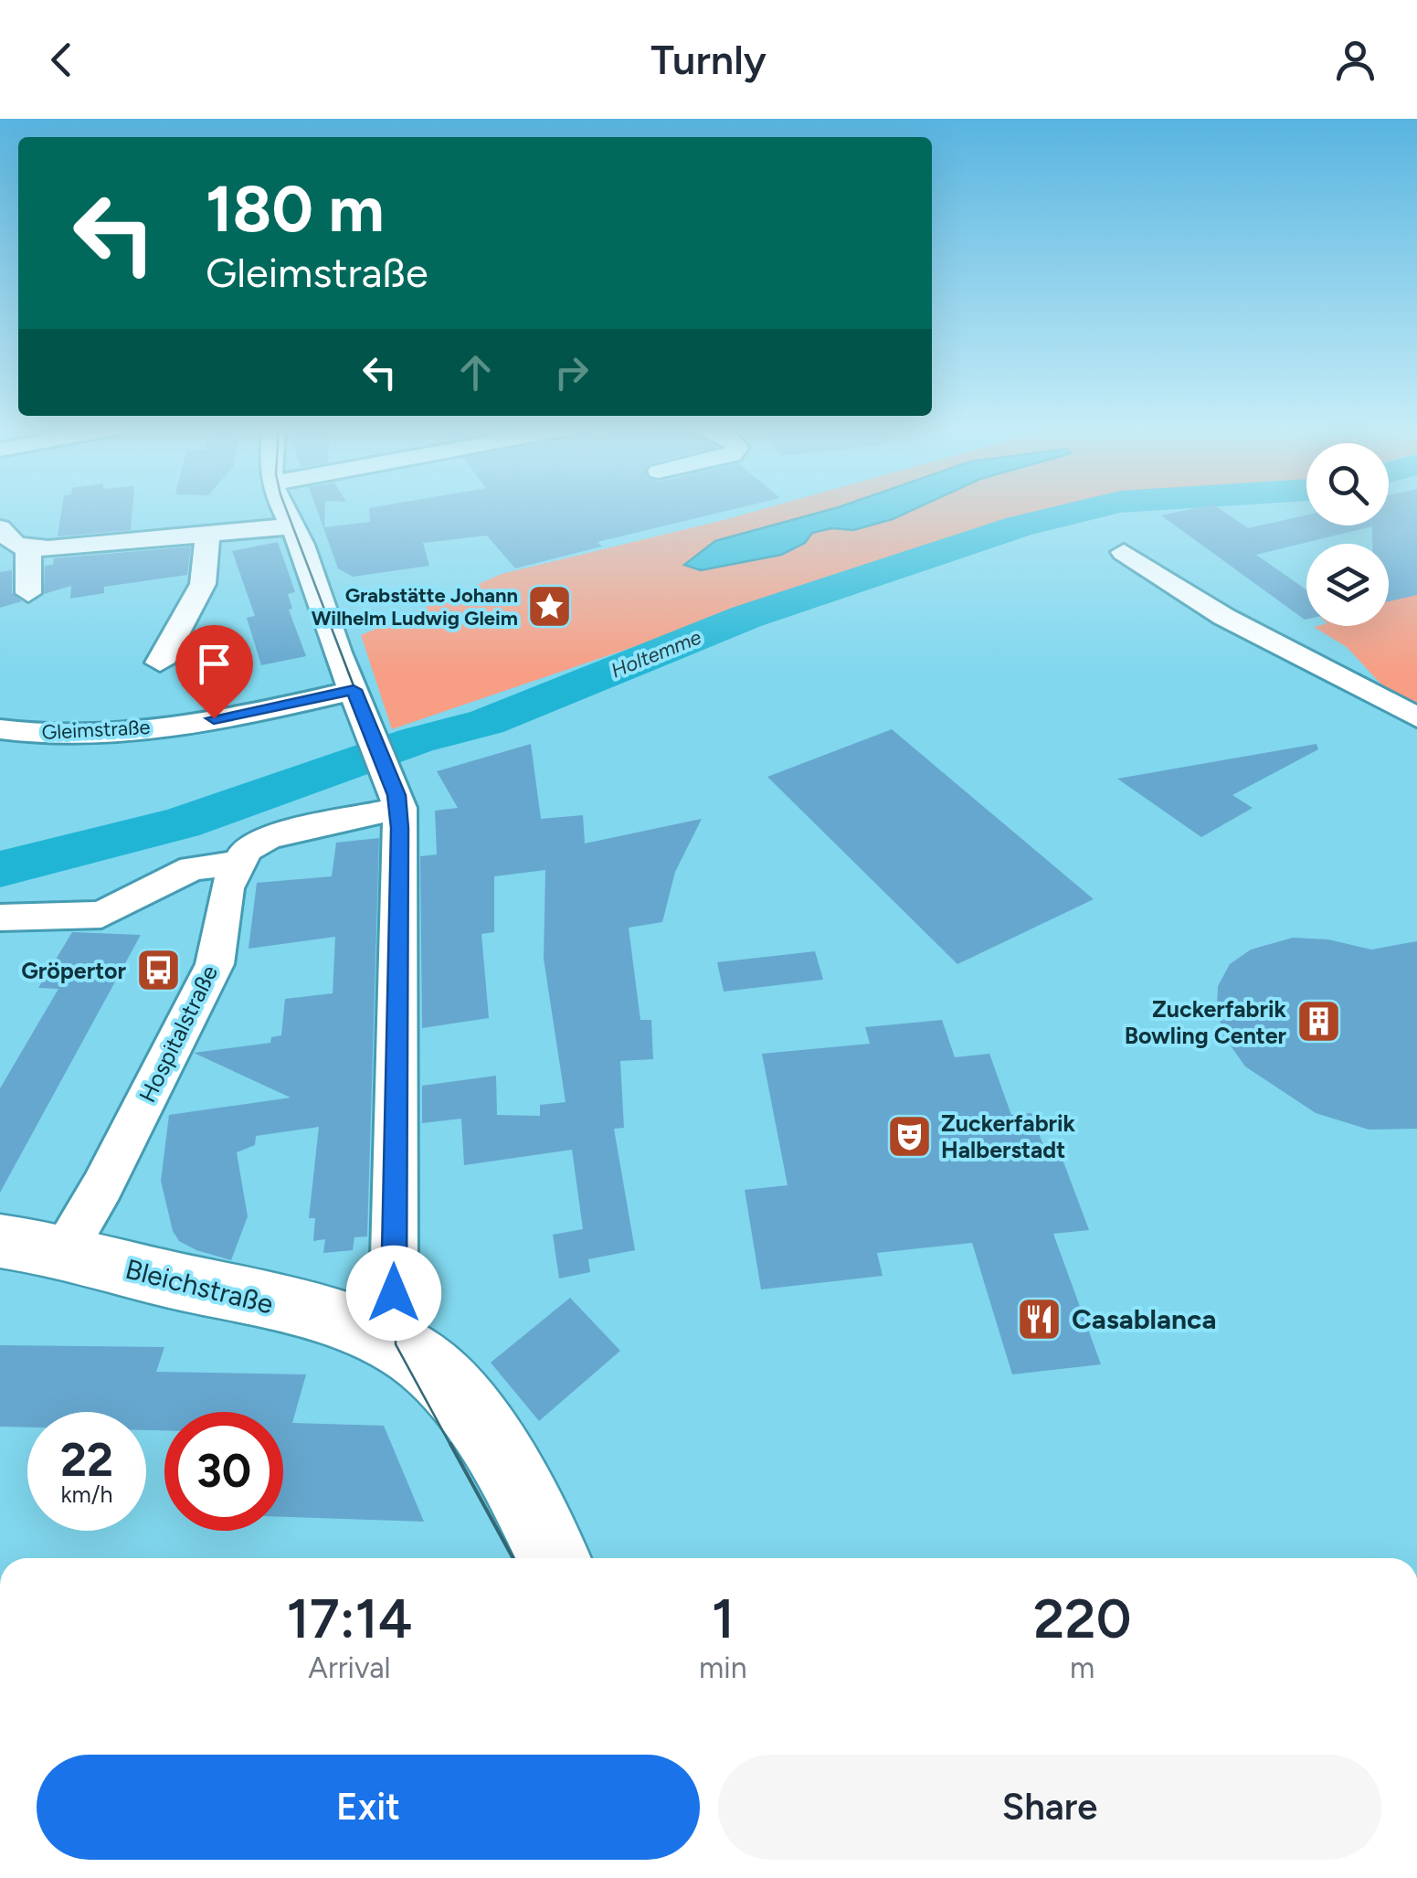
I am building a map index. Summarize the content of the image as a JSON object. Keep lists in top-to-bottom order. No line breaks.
{"streets":{"main road":["Bleichstraße"],"street":["Gleimstraße","Hospitalstraße"]},"crossings":[["Hospitalstraße","Bleichstraße"]],"water":["Holtemme"],"places":{"place":["Grabstätte Johann Wilhelm Ludwig Gleim"],"bus stop":["Gröpertor"],"building":["Zuckerfabrik Bowling Center"],"theatre":["Zuckerfabrik Halberstadt"],"restaurant":["Casablanca"]},"page":{"header":"Turnly","turn":["180 m","Gleimstraße"],"speed":"22 km/h","limit":"30","eta":["17:14","Arrival","1","min","220","m"],"buttons":["Exit","Share"]}}
